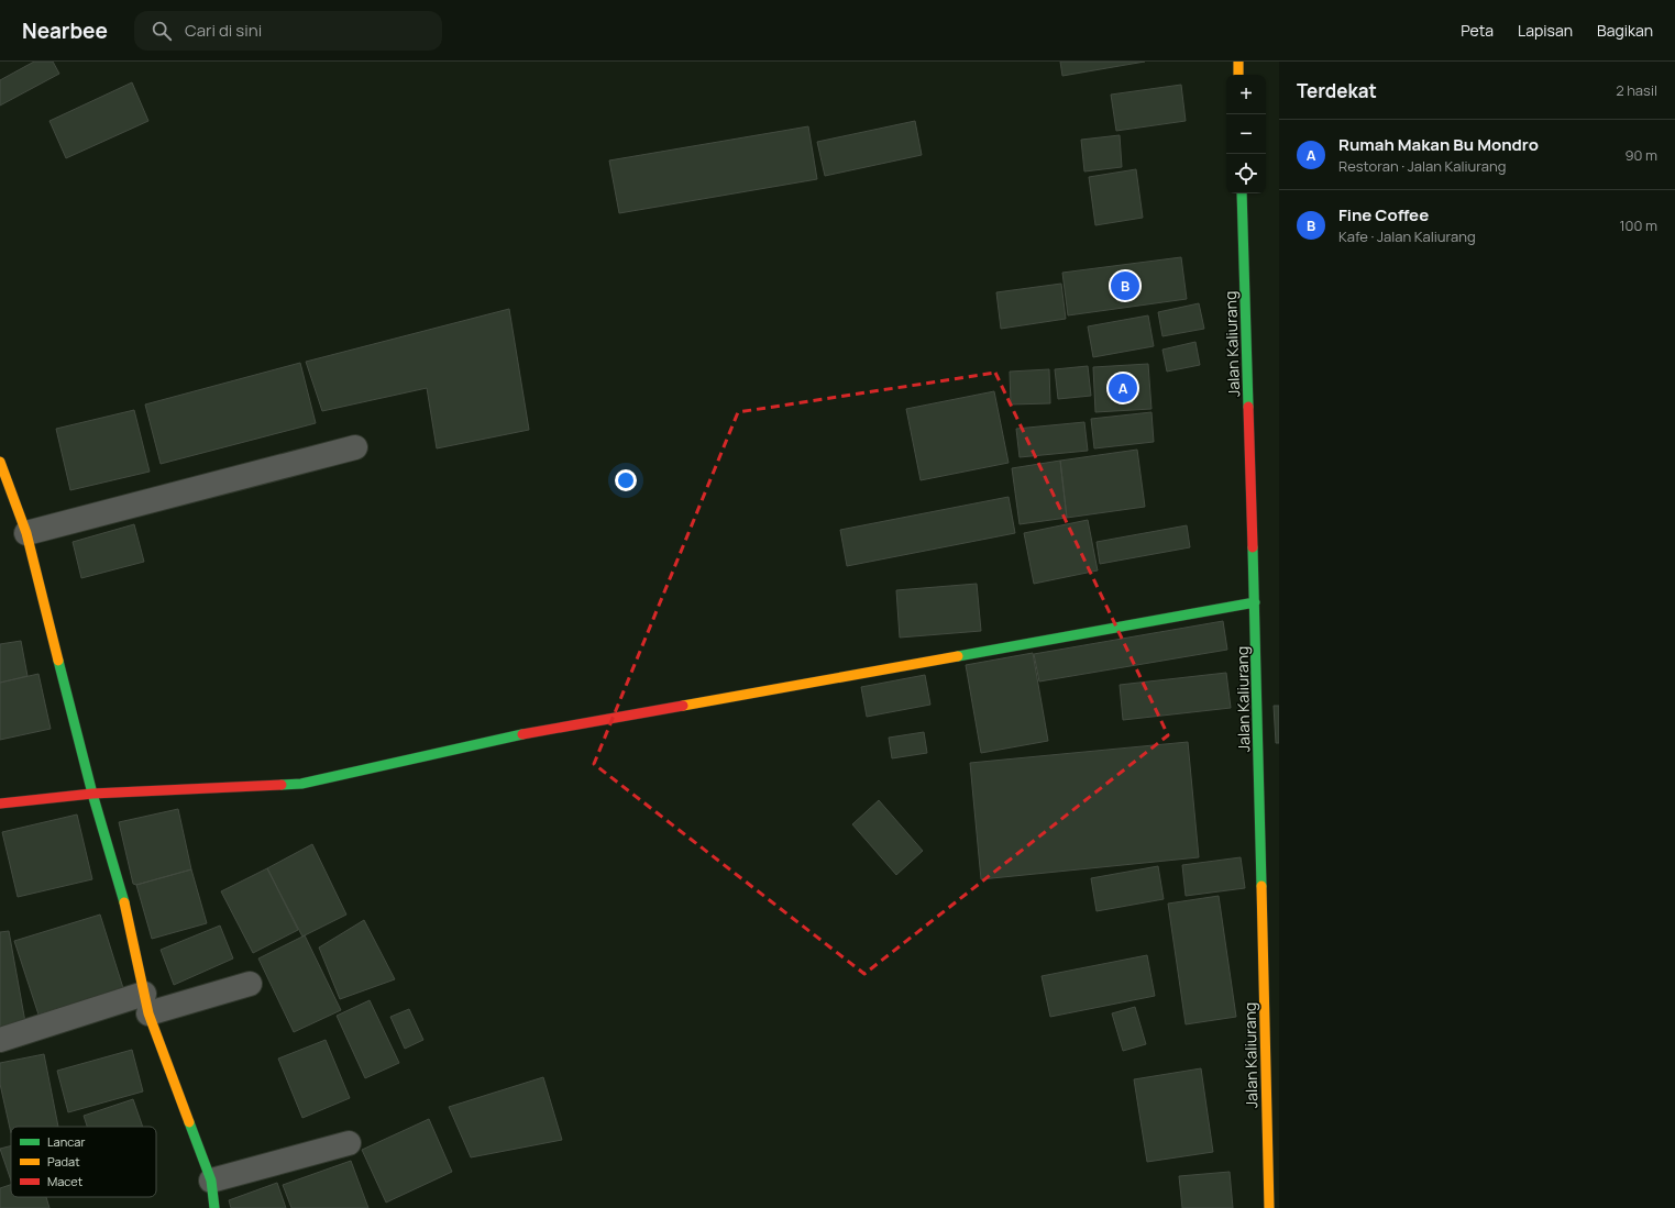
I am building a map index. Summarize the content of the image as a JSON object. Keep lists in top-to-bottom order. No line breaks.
{"streets":{"street":["Jalan Kaliurang"]},"legend":["Lancar","Padat","Macet"],"page":{"header":"Nearbee","search":"Cari di sini","nav":["Peta","Lapisan","Bagikan"],"heading":["Terdekat","2 hasil"],"map_buttons":["+","−"],"list":[{"mark":"A","name":"Rumah Makan Bu Mondro","note":"Restoran · Jalan Kaliurang","value":"90 m"},{"mark":"B","name":"Fine Coffee","note":"Kafe · Jalan Kaliurang","value":"100 m"}],"pins":["B","A"]}}
